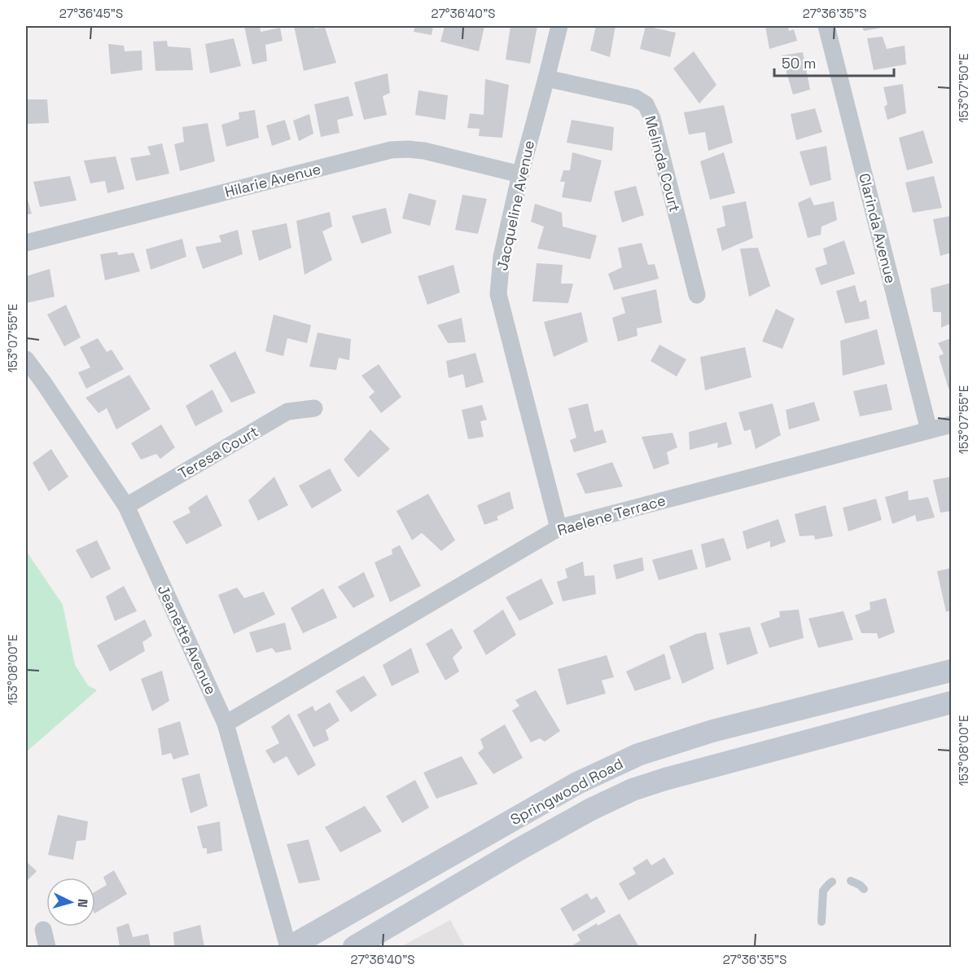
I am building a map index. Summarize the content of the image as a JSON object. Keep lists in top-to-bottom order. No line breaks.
{"streets":{"main road":["Springwood Road"],"street":["Melinda Court","Hilarie Avenue","Jacqueline Avenue","Clarinda Avenue","Teresa Court","Raelene Terrace","Jeanette Avenue"]},"crossings":[["Melinda Court","Jacqueline Avenue"],["Hilarie Avenue","Jacqueline Avenue"],["Jacqueline Avenue","Raelene Terrace"],["Clarinda Avenue","Raelene Terrace"],["Teresa Court","Jeanette Avenue"],["Raelene Terrace","Jeanette Avenue"],["Jeanette Avenue","Springwood Road"]],"scale_bar":"50 m","north":"right","coordinates":["27°36'45\"S","27°36'40\"S","27°36'35\"S","153°07'50\"E","153°07'55\"E","153°08'00\"E"]}
